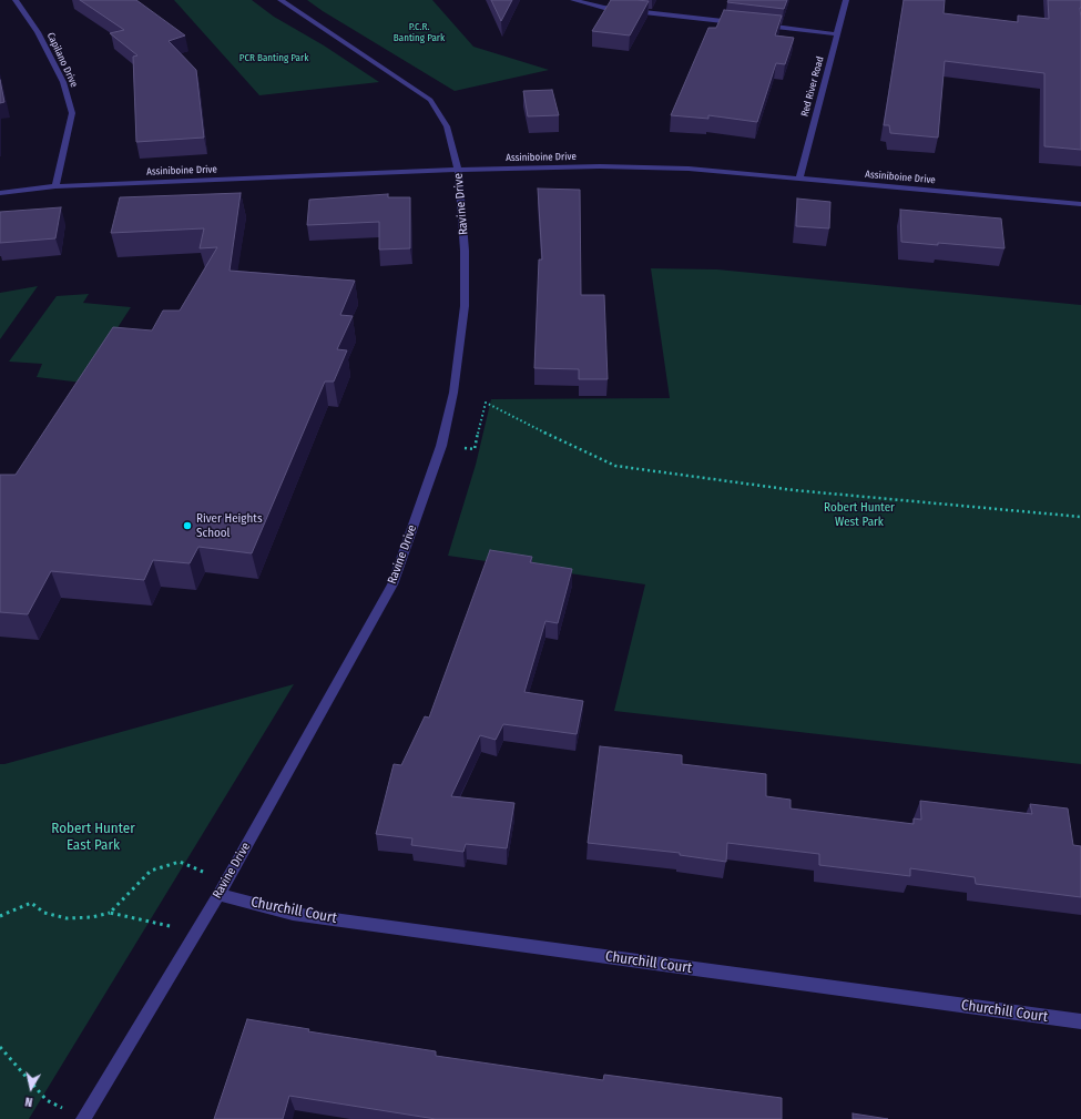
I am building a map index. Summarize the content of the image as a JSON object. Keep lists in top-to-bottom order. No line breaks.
{"streets":{"street":["Capilano Drive","Red River Road","Assiniboine Drive","Ravine Drive","Churchill Court"]},"crossings":[["Capilano Drive","Assiniboine Drive"],["Red River Road","Assiniboine Drive"],["Assiniboine Drive","Ravine Drive"],["Ravine Drive","Churchill Court"]],"parks":["P.C.R. Banting Park","PCR Banting Park","Robert Hunter West Park","Robert Hunter East Park"],"places":["River Heights School"],"north":"bottom"}
